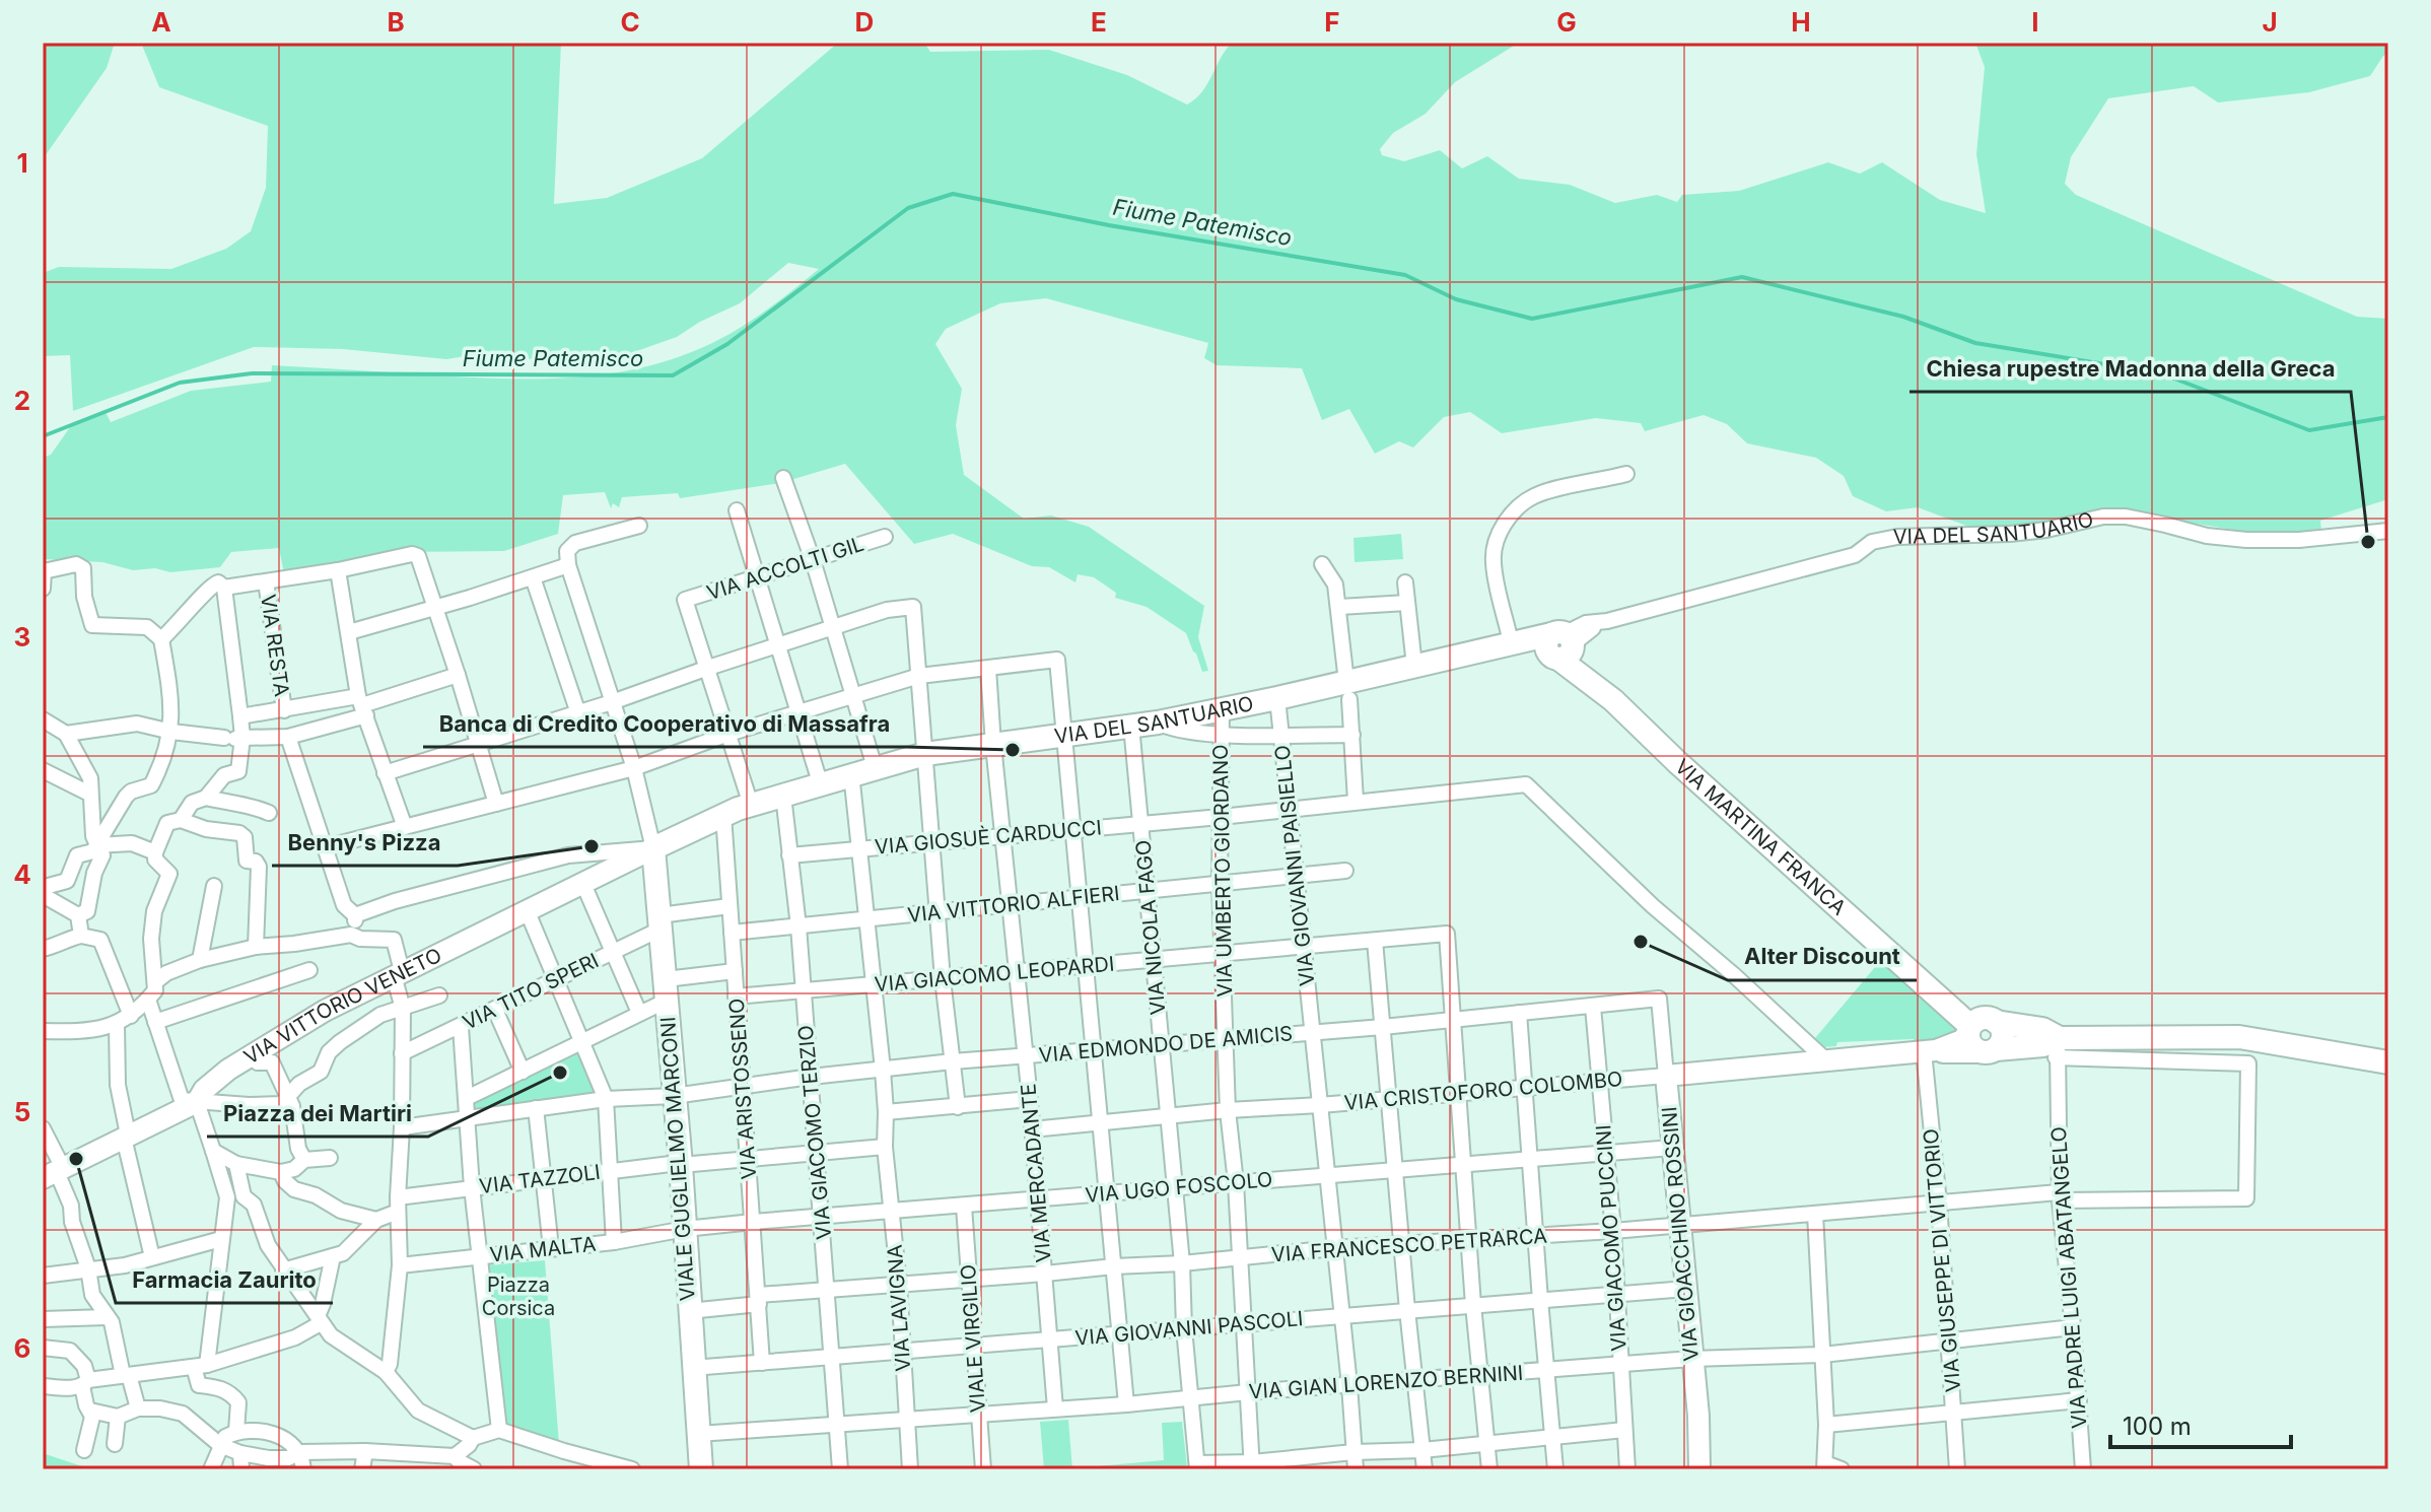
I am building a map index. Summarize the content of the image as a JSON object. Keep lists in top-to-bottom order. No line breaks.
{"streets":{"main road":["VIA DEL SANTUARIO","VIA MARTINA FRANCA","VIALE GUGLIELMO MARCONI"],"street":["VIA ACCOLTI GIL","VIA RESTA","VIA GIOSUÈ CARDUCCI","VIA GIOVANNI PAISIELLO","VIA UMBERTO GIORDANO","VIA VITTORIO ALFIERI","VIA NICOLA FAGO","VIA GIACOMO LEOPARDI","VIA TITO SPERI","VIA VITTORIO VENETO","VIA EDMONDO DE AMICIS","VIA ARISTOSSENO","VIA CRISTOFORO COLOMBO","VIA GIACOMO TERZIO","VIA MERCADANTE","VIA TAZZOLI","VIA UGO FOSCOLO","VIA GIOACCHINO ROSSINI","VIA GIACOMO PUCCINI","VIA FRANCESCO PETRARCA","VIA MALTA","VIA GIUSEPPE DI VITTORIO","VIA PADRE LUIGI ABATANGELO","VIA LAVIGNA","VIA GIOVANNI PASCOLI","VIALE VIRGILIO","VIA GIAN LORENZO BERNINI"]},"crossings":[["VIA DEL SANTUARIO","VIA MARTINA FRANCA"],["VIA DEL SANTUARIO","VIA GIOVANNI PAISIELLO"],["VIA DEL SANTUARIO","VIA UMBERTO GIORDANO"],["VIA DEL SANTUARIO","VIA NICOLA FAGO"],["VIA DEL SANTUARIO","VIA VITTORIO VENETO"],["VIA DEL SANTUARIO","VIA ARISTOSSENO"],["VIA DEL SANTUARIO","VIA GIACOMO TERZIO"],["VIA DEL SANTUARIO","VIALE GUGLIELMO MARCONI"],["VIA DEL SANTUARIO","VIA MERCADANTE"],["VIA DEL SANTUARIO","VIA LAVIGNA"],["VIA MARTINA FRANCA","VIA CRISTOFORO COLOMBO"],["VIA MARTINA FRANCA","VIA FRANCESCO PETRARCA"],["VIA MARTINA FRANCA","VIA PADRE LUIGI ABATANGELO"],["VIA GIOSUÈ CARDUCCI","VIA GIOVANNI PAISIELLO"],["VIA GIOSUÈ CARDUCCI","VIA UMBERTO GIORDANO"],["VIA GIOSUÈ CARDUCCI","VIA NICOLA FAGO"],["VIA GIOSUÈ CARDUCCI","VIA CRISTOFORO COLOMBO"],["VIA GIOSUÈ CARDUCCI","VIA GIACOMO TERZIO"],["VIA GIOSUÈ CARDUCCI","VIA MERCADANTE"],["VIA GIOSUÈ CARDUCCI","VIA LAVIGNA"],["VIA GIOVANNI PAISIELLO","VIA VITTORIO ALFIERI"],["VIA GIOVANNI PAISIELLO","VIA GIACOMO LEOPARDI"],["VIA GIOVANNI PAISIELLO","VIA EDMONDO DE AMICIS"],["VIA GIOVANNI PAISIELLO","VIA CRISTOFORO COLOMBO"],["VIA GIOVANNI PAISIELLO","VIA UGO FOSCOLO"],["VIA GIOVANNI PAISIELLO","VIA FRANCESCO PETRARCA"],["VIA GIOVANNI PAISIELLO","VIA GIOVANNI PASCOLI"],["VIA GIOVANNI PAISIELLO","VIA GIAN LORENZO BERNINI"],["VIA UMBERTO GIORDANO","VIA VITTORIO ALFIERI"],["VIA UMBERTO GIORDANO","VIA GIACOMO LEOPARDI"],["VIA UMBERTO GIORDANO","VIA EDMONDO DE AMICIS"],["VIA UMBERTO GIORDANO","VIA CRISTOFORO COLOMBO"],["VIA UMBERTO GIORDANO","VIA UGO FOSCOLO"],["VIA UMBERTO GIORDANO","VIA FRANCESCO PETRARCA"],["VIA UMBERTO GIORDANO","VIA GIOVANNI PASCOLI"],["VIA UMBERTO GIORDANO","VIA GIAN LORENZO BERNINI"],["VIA VITTORIO ALFIERI","VIA NICOLA FAGO"],["VIA VITTORIO ALFIERI","VIA ARISTOSSENO"],["VIA VITTORIO ALFIERI","VIA GIACOMO TERZIO"],["VIA VITTORIO ALFIERI","VIA MERCADANTE"],["VIA VITTORIO ALFIERI","VIA LAVIGNA"],["VIA NICOLA FAGO","VIA GIACOMO LEOPARDI"],["VIA NICOLA FAGO","VIA EDMONDO DE AMICIS"],["VIA NICOLA FAGO","VIA CRISTOFORO COLOMBO"],["VIA NICOLA FAGO","VIA UGO FOSCOLO"],["VIA NICOLA FAGO","VIA FRANCESCO PETRARCA"],["VIA NICOLA FAGO","VIA GIOVANNI PASCOLI"],["VIA NICOLA FAGO","VIA GIAN LORENZO BERNINI"],["VIA GIACOMO LEOPARDI","VIA EDMONDO DE AMICIS"],["VIA GIACOMO LEOPARDI","VIA ARISTOSSENO"],["VIA GIACOMO LEOPARDI","VIA GIACOMO TERZIO"],["VIA GIACOMO LEOPARDI","VIA MERCADANTE"],["VIA GIACOMO LEOPARDI","VIA LAVIGNA"],["VIA TITO SPERI","VIA ARISTOSSENO"],["VIA TITO SPERI","VIALE GUGLIELMO MARCONI"],["VIA VITTORIO VENETO","VIALE GUGLIELMO MARCONI"],["VIA EDMONDO DE AMICIS","VIA ARISTOSSENO"],["VIA EDMONDO DE AMICIS","VIA GIACOMO TERZIO"],["VIA EDMONDO DE AMICIS","VIALE GUGLIELMO MARCONI"],["VIA EDMONDO DE AMICIS","VIA MERCADANTE"],["VIA EDMONDO DE AMICIS","VIA GIOACCHINO ROSSINI"],["VIA EDMONDO DE AMICIS","VIA GIACOMO PUCCINI"],["VIA EDMONDO DE AMICIS","VIA LAVIGNA"],["VIA ARISTOSSENO","VIA TAZZOLI"],["VIA ARISTOSSENO","VIA UGO FOSCOLO"],["VIA ARISTOSSENO","VIA FRANCESCO PETRARCA"],["VIA ARISTOSSENO","VIA GIOVANNI PASCOLI"],["VIA CRISTOFORO COLOMBO","VIA MERCADANTE"],["VIA CRISTOFORO COLOMBO","VIA GIOACCHINO ROSSINI"],["VIA CRISTOFORO COLOMBO","VIA GIACOMO PUCCINI"],["VIA CRISTOFORO COLOMBO","VIA GIUSEPPE DI VITTORIO"],["VIA GIACOMO TERZIO","VIA TAZZOLI"],["VIA GIACOMO TERZIO","VIA UGO FOSCOLO"],["VIA GIACOMO TERZIO","VIA FRANCESCO PETRARCA"],["VIA GIACOMO TERZIO","VIA GIOVANNI PASCOLI"],["VIA GIACOMO TERZIO","VIA GIAN LORENZO BERNINI"],["VIALE GUGLIELMO MARCONI","VIA TAZZOLI"],["VIALE GUGLIELMO MARCONI","VIA UGO FOSCOLO"],["VIALE GUGLIELMO MARCONI","VIA FRANCESCO PETRARCA"],["VIALE GUGLIELMO MARCONI","VIA MALTA"],["VIALE GUGLIELMO MARCONI","VIA GIOVANNI PASCOLI"],["VIALE GUGLIELMO MARCONI","VIA GIAN LORENZO BERNINI"],["VIA MERCADANTE","VIA UGO FOSCOLO"],["VIA MERCADANTE","VIA FRANCESCO PETRARCA"],["VIA MERCADANTE","VIA GIOVANNI PASCOLI"],["VIA MERCADANTE","VIA GIAN LORENZO BERNINI"],["VIA TAZZOLI","VIA LAVIGNA"],["VIA UGO FOSCOLO","VIA GIOACCHINO ROSSINI"],["VIA UGO FOSCOLO","VIA GIACOMO PUCCINI"],["VIA UGO FOSCOLO","VIA MALTA"],["VIA UGO FOSCOLO","VIA LAVIGNA"],["VIA UGO FOSCOLO","VIALE VIRGILIO"],["VIA GIOACCHINO ROSSINI","VIA FRANCESCO PETRARCA"],["VIA GIOACCHINO ROSSINI","VIA GIOVANNI PASCOLI"],["VIA GIOACCHINO ROSSINI","VIA GIAN LORENZO BERNINI"],["VIA GIACOMO PUCCINI","VIA FRANCESCO PETRARCA"],["VIA GIACOMO PUCCINI","VIA GIOVANNI PASCOLI"],["VIA GIACOMO PUCCINI","VIA GIAN LORENZO BERNINI"],["VIA FRANCESCO PETRARCA","VIA GIUSEPPE DI VITTORIO"],["VIA FRANCESCO PETRARCA","VIA PADRE LUIGI ABATANGELO"],["VIA FRANCESCO PETRARCA","VIA LAVIGNA"],["VIA FRANCESCO PETRARCA","VIALE VIRGILIO"],["VIA GIUSEPPE DI VITTORIO","VIA GIAN LORENZO BERNINI"],["VIA PADRE LUIGI ABATANGELO","VIA GIAN LORENZO BERNINI"],["VIA LAVIGNA","VIA GIOVANNI PASCOLI"],["VIA LAVIGNA","VIA GIAN LORENZO BERNINI"],["VIA GIOVANNI PASCOLI","VIALE VIRGILIO"],["VIALE VIRGILIO","VIA GIAN LORENZO BERNINI"]],"water":["Fiume Patemisco"],"parks":["Piazza Corsica"],"places":["Chiesa rupestre Madonna della Greca","Banca di Credito Cooperativo di Massafra","Benny's Pizza","Alter Discount","Piazza dei Martiri","Farmacia Zaurito"],"scale_bar":"100 m","grid":{"columns":["A","B","C","D","E","F","G","H","I","J"],"rows":["1","2","3","4","5","6"]}}
